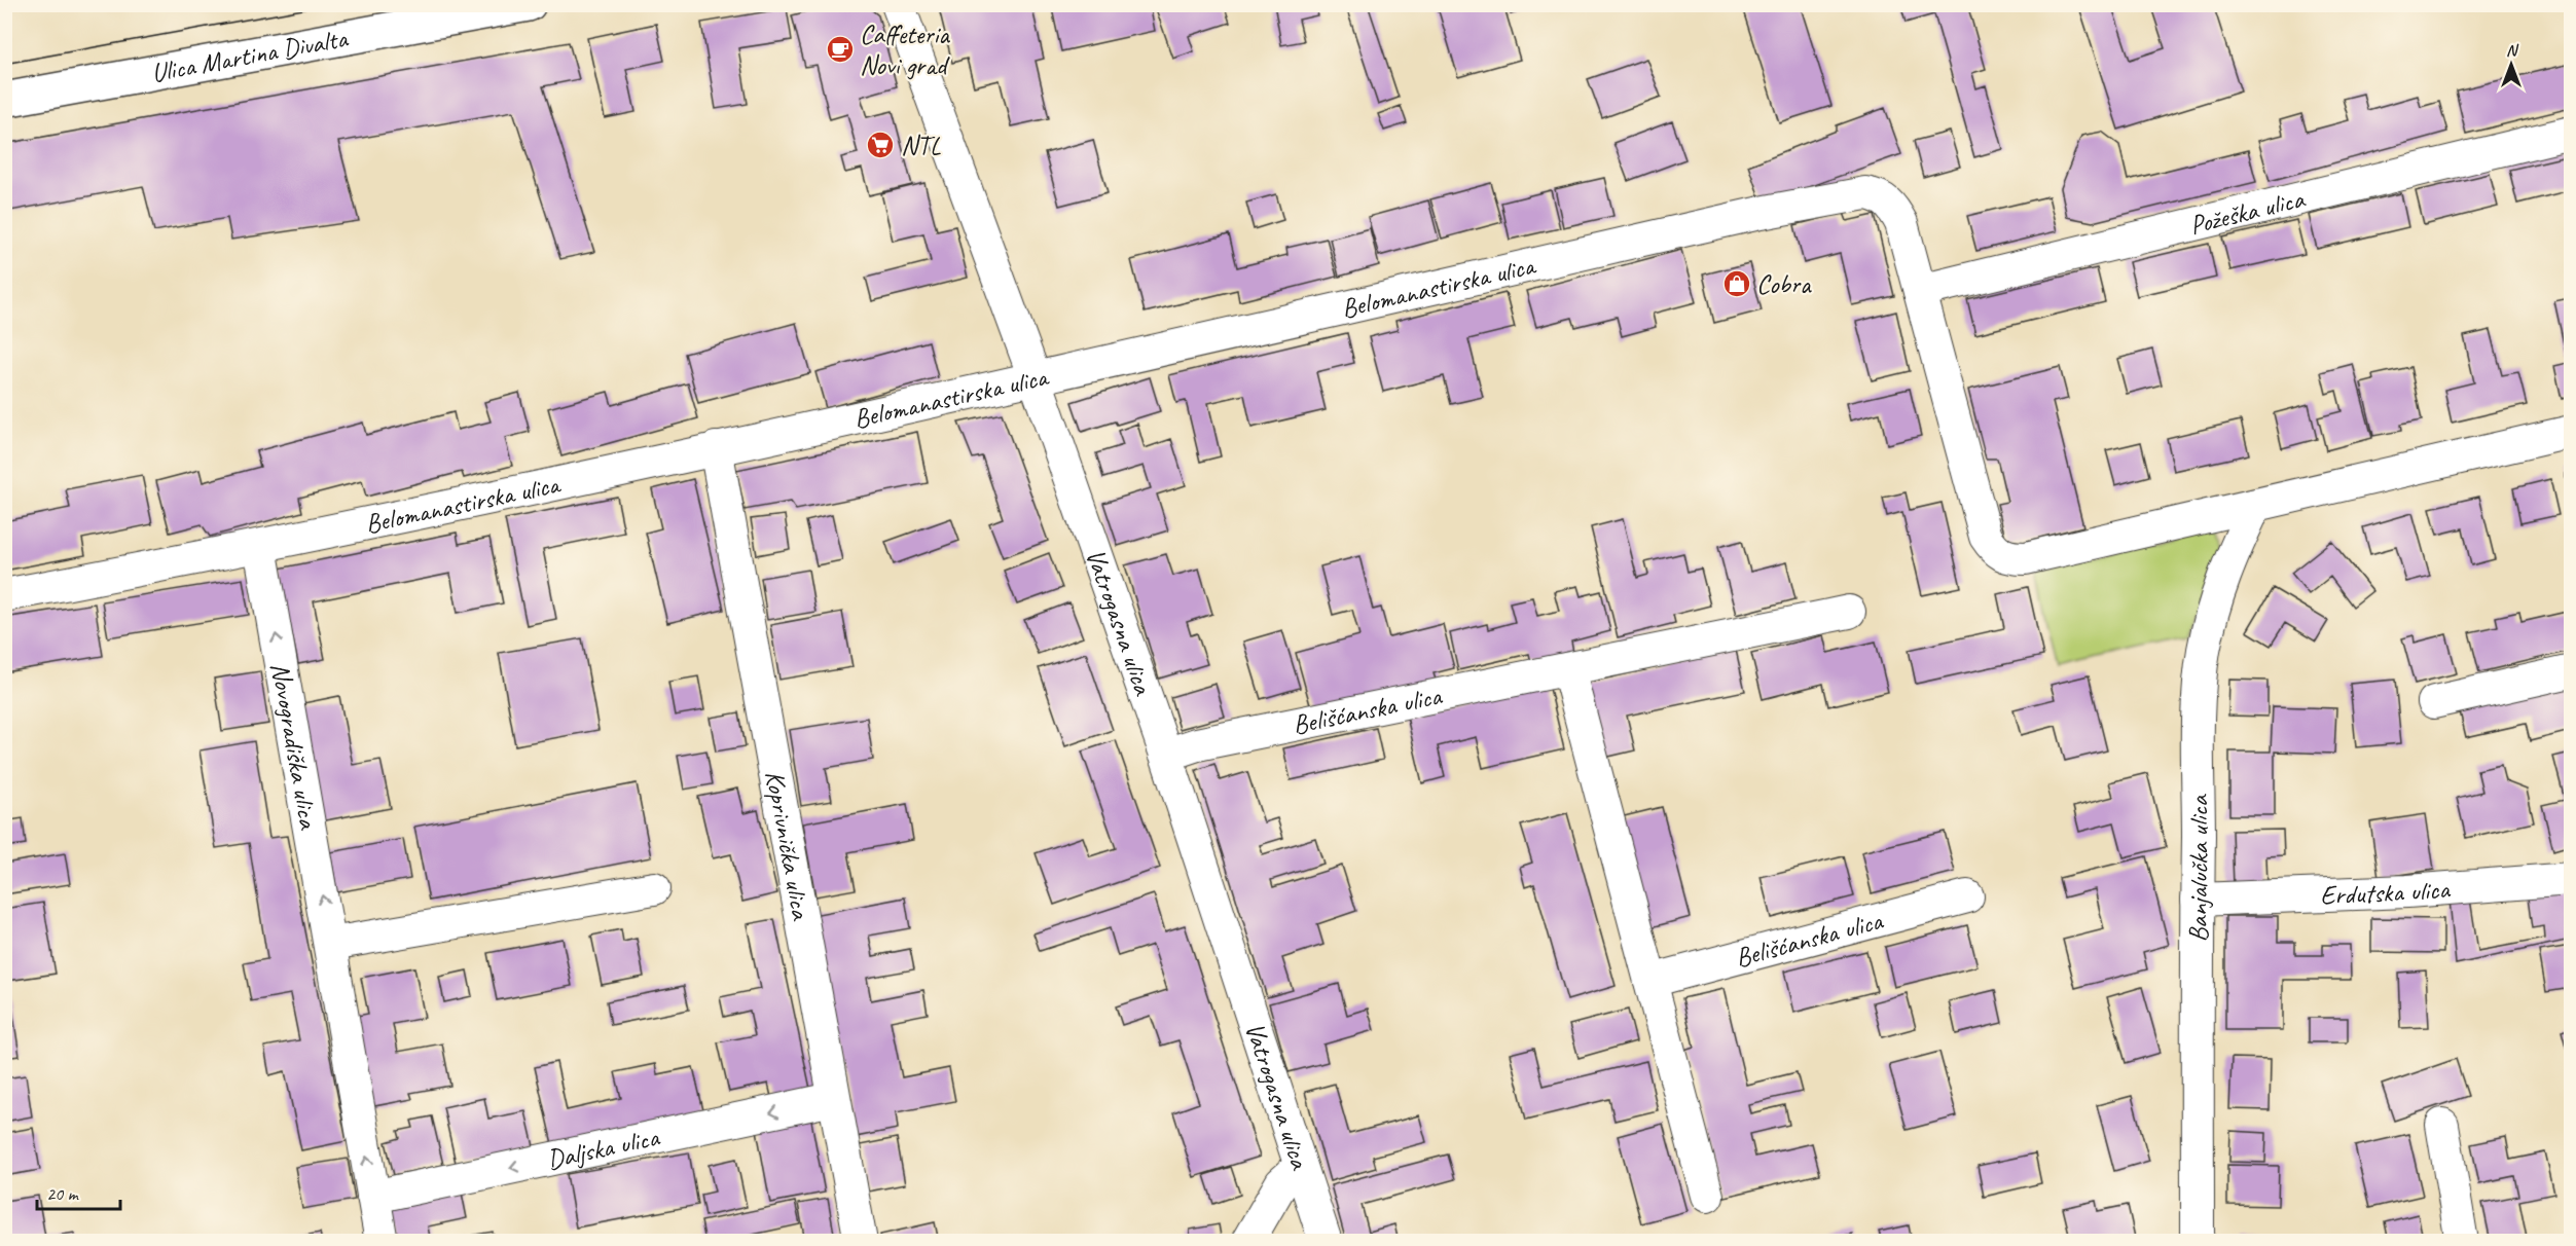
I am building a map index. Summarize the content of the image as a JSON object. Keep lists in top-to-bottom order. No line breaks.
{"streets":{"street":["Ulica Martina Divalta","Požeška ulica","Belomanastirska ulica","Vatrogasna ulica","Belišćanska ulica","Novogradiška ulica","Koprivnička ulica","Banjalučka ulica","Erdutska ulica","Daljska ulica"]},"crossings":[["Požeška ulica","Belomanastirska ulica"],["Belomanastirska ulica","Vatrogasna ulica"],["Belomanastirska ulica","Novogradiška ulica"],["Belomanastirska ulica","Koprivnička ulica"],["Vatrogasna ulica","Belišćanska ulica"],["Novogradiška ulica","Daljska ulica"],["Koprivnička ulica","Daljska ulica"],["Banjalučka ulica","Erdutska ulica"]],"one_way":["Novogradiška ulica"],"places":{"cafe":["Caffeteria Novi grad"],"supermarket":["NTL"],"shop":["Cobra"]},"scale_bar":"20 m","north":"top"}
